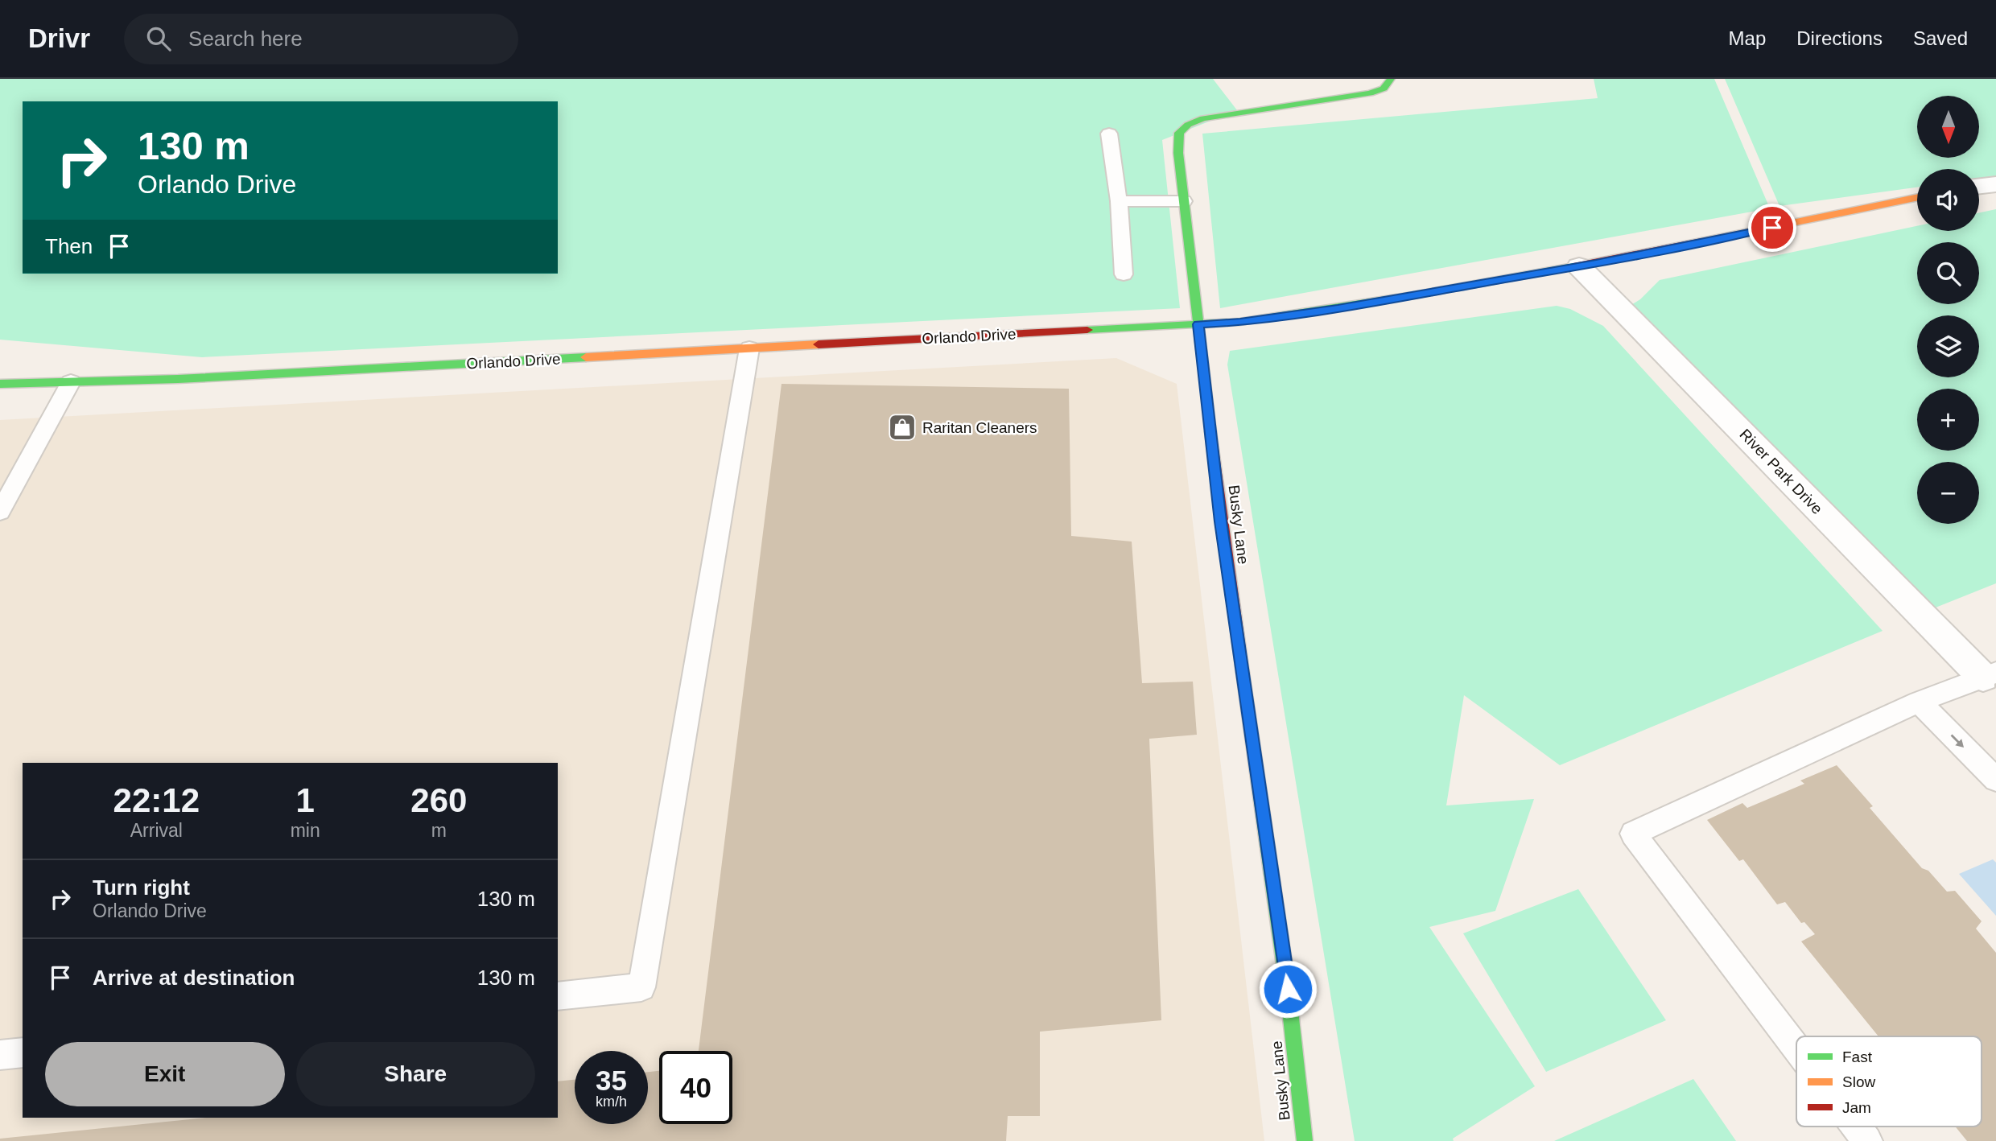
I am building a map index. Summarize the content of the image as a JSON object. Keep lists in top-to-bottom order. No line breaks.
{"streets":{"street":["Orlando Drive","River Park Drive","Busky Lane"]},"crossings":[["Orlando Drive","River Park Drive"],["Orlando Drive","Busky Lane"]],"places":{"shop":["Raritan Cleaners"]},"legend":["Fast","Slow","Jam"],"north":"bottom","page":{"header":"Drivr","search":"Search here","nav":["Map","Directions","Saved"],"map_buttons":["+","−"],"turn":["130 m","Orlando Drive"],"then":"Then","eta":["22:12","Arrival","1","min","260","m"],"list":[{"name":"Turn right","note":"Orlando Drive","value":"130 m"},{"name":"Arrive at destination","value":"130 m"}],"buttons":["Exit","Share"],"speed":"35 km/h","limit":"40"}}
